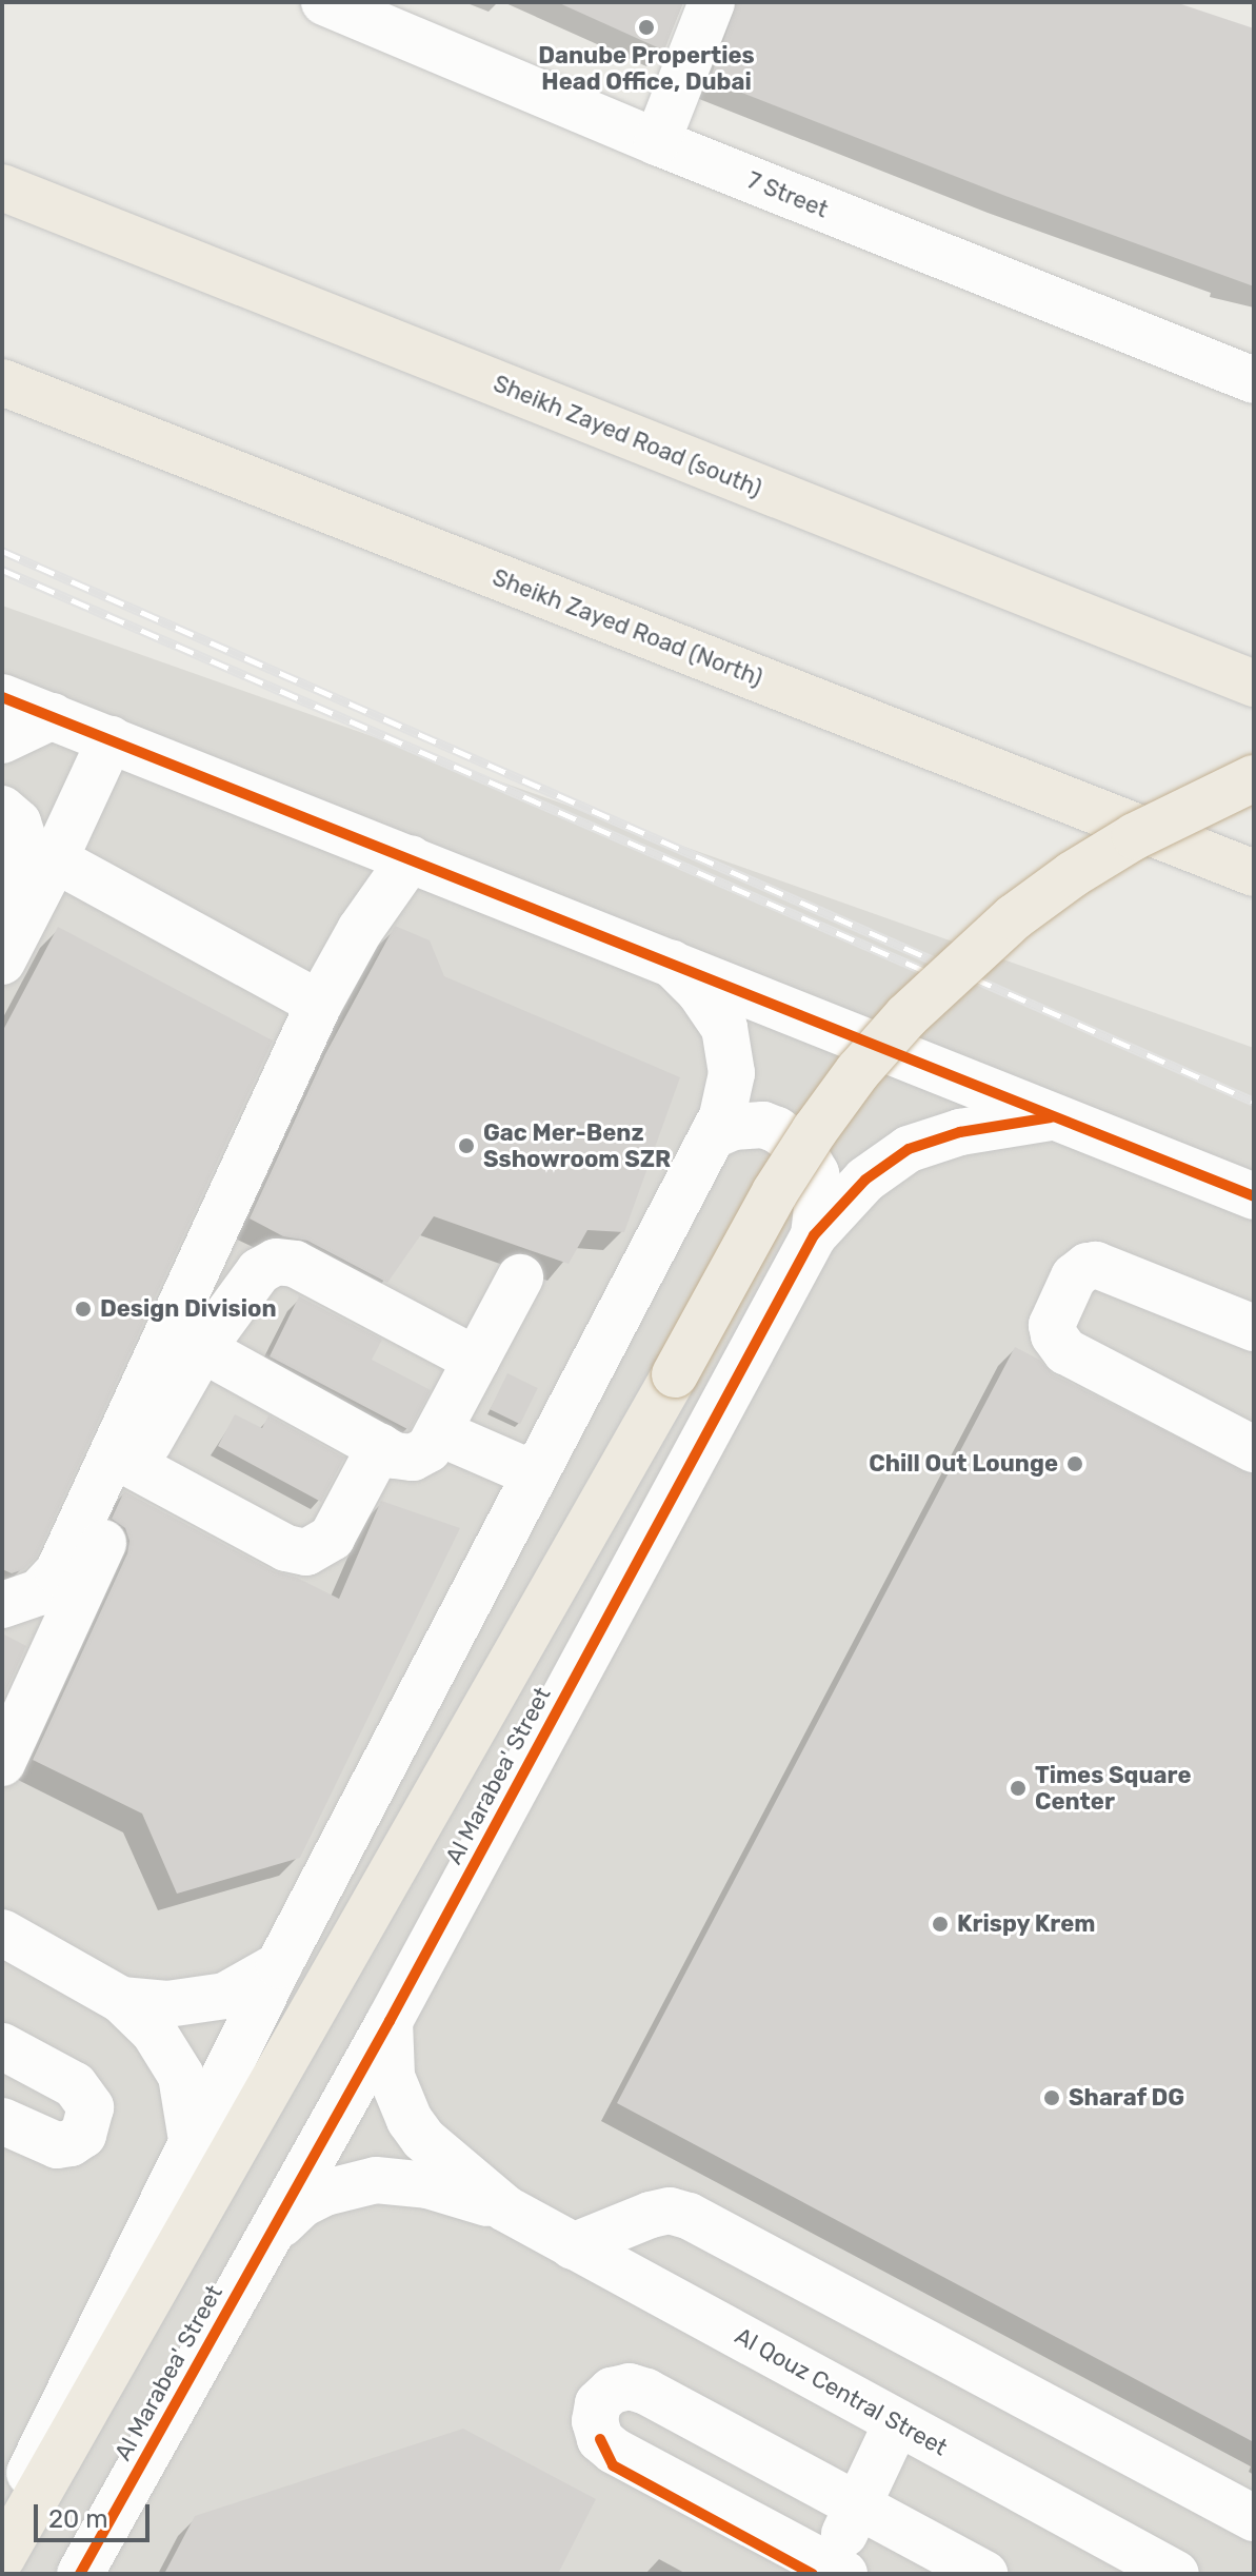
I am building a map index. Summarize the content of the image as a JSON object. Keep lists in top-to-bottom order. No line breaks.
{"streets":{"highway":["Sheikh Zayed Road (south)","Sheikh Zayed Road (North)"],"street":["7 Street","Al Marabea' Street","Al Qouz Central Street"]},"crossings":[["Al Marabea' Street","Al Qouz Central Street"]],"places":["Danube Properties Head Office, Dubai","Gac Mer-Benz Sshowroom SZR","Design Division","Chill Out Lounge","Times Square Center","Krispy Krem","Sharaf DG"],"scale_bar":"20 m"}
